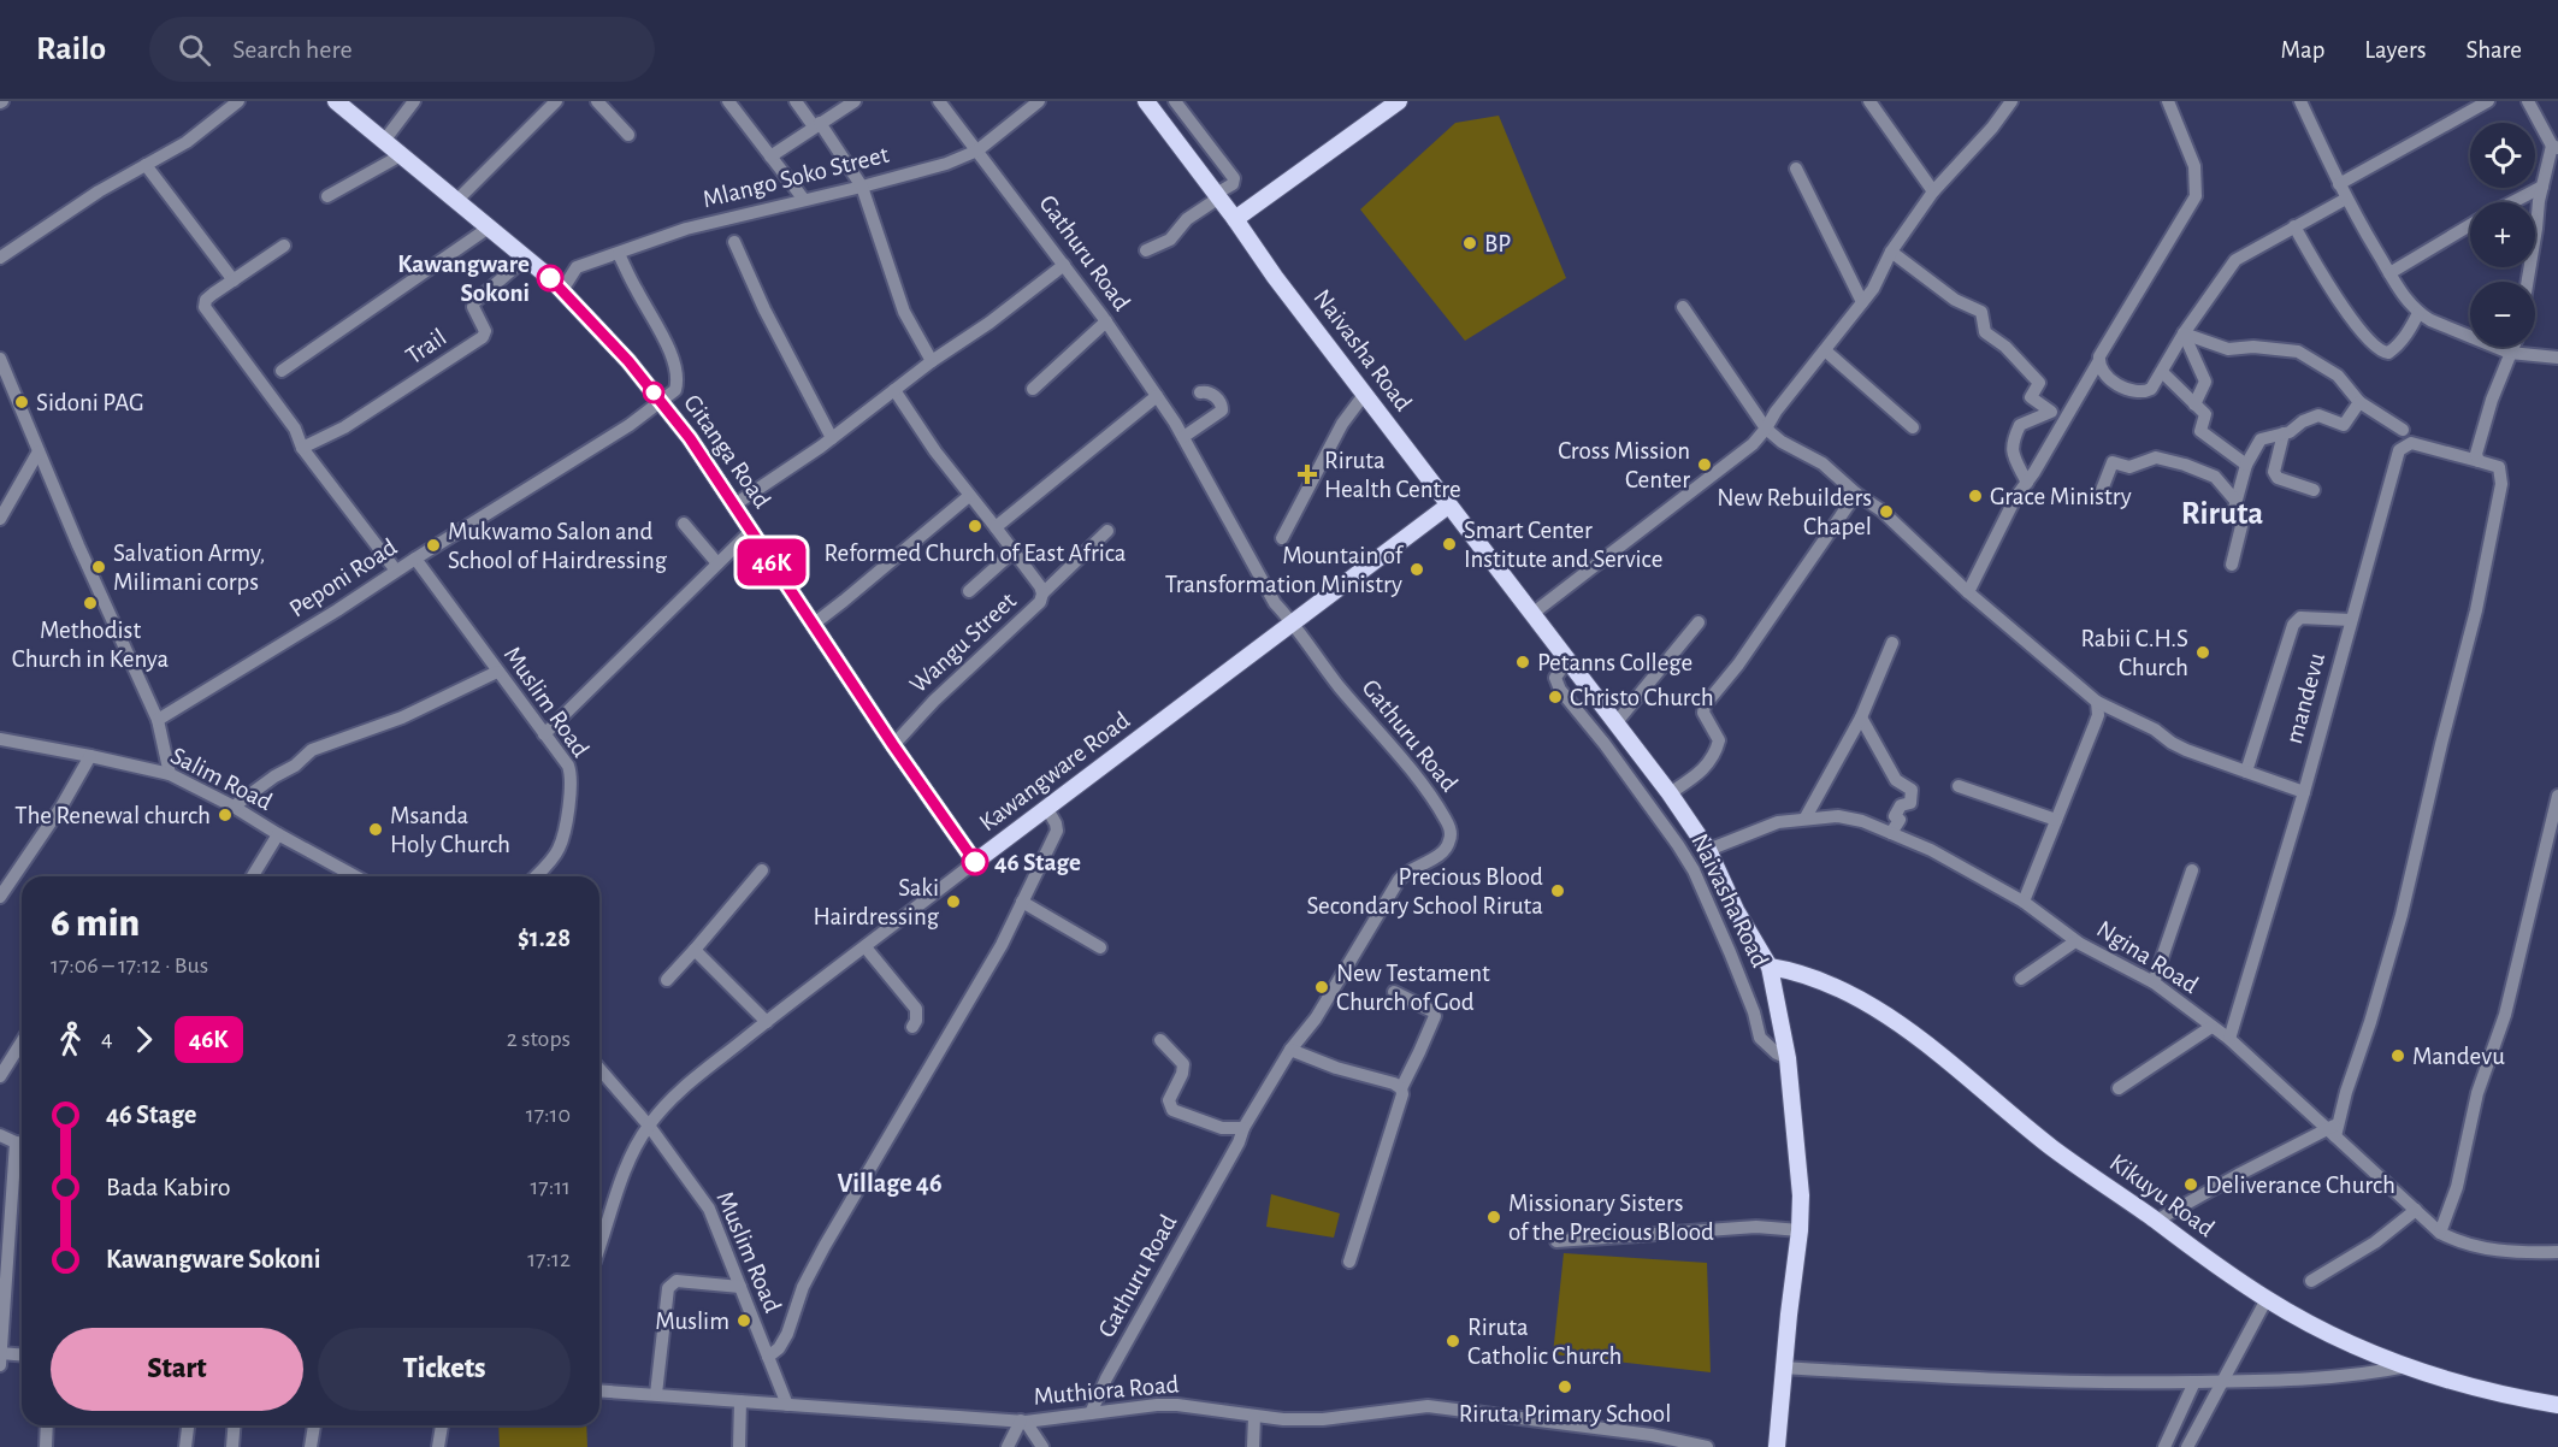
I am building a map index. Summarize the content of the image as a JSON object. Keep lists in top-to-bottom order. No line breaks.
{"streets":{"main road":["Naivasha Road","Gitanga Road","Kawangware Road","Kikuyu Road"],"street":["Mlango Soko Street","Gathuru Road","Trail","Peponi Road","Wangu Street","mandevu","Muslim Road","Salim Road","Ngina Road","Muthiora Road"]},"crossings":[["Mlango Soko Street","Gathuru Road"],["Mlango Soko Street","Gitanga Road"],["Gathuru Road","Kawangware Road"],["Gathuru Road","Muthiora Road"],["Trail","Gitanga Road"],["Naivasha Road","Kawangware Road"],["Naivasha Road","Ngina Road"],["Naivasha Road","Kikuyu Road"],["Gitanga Road","Peponi Road"],["Gitanga Road","Wangu Street"],["Gitanga Road","Kawangware Road"],["Peponi Road","Muslim Road"],["mandevu","Ngina Road"],["Muslim Road","Kawangware Road"],["Muslim Road","Muthiora Road"]],"districts":["Riruta","Village 46"],"places":{"other":["BP","Kawangware Sokoni","Sidoni PAG","Cross Mission Center","Grace Ministry","New Rebuilders Chapel","Reformed Church of East Africa","Smart Center Institute and Service","Mukwamo Salon and School of Hairdressing","Salvation Army, Milimani corps","Mountain of Transformation Ministry","Methodist Church in Kenya","Rabii C.H.S Church","Petanns College","Christo Church","The Renewal church","Msanda Holy Church","46 Stage","Precious Blood Secondary School Riruta","Saki Hairdressing","New Testament Church of God","Mandevu","Deliverance Church","Missionary Sisters of the Precious Blood","Muslim","Riruta Catholic Church","Riruta Primary School"],"health":["Riruta Health Centre"]},"lines":["bus line 46K"],"page":{"header":"Railo","search":"Search here","nav":["Map","Layers","Share"],"on_map":"46K","map_buttons":["+","−"],"heading":["6 min","17:06 – 17:12 · Bus","$1.28"],"legs":["4","46K","2 stops"],"list":[{"name":"46 Stage","value":"17:10"},{"name":"Bada Kabiro","value":"17:11"},{"name":"Kawangware Sokoni","value":"17:12"}],"buttons":["Start","Tickets"]}}
